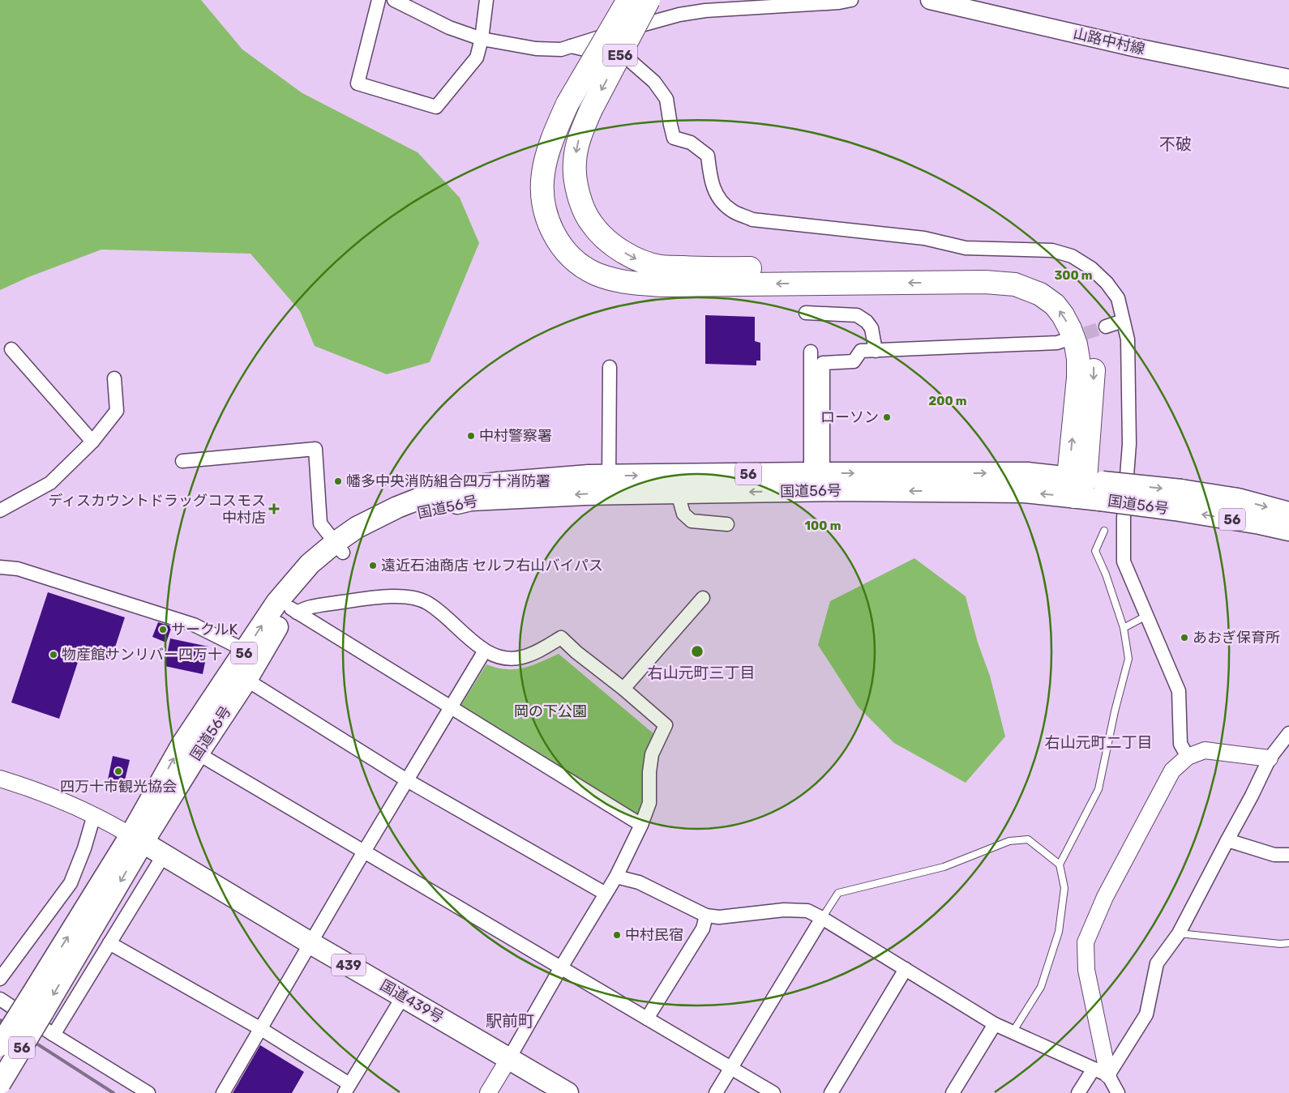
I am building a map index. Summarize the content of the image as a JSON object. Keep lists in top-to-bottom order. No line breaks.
{"streets":{"highway":["E56","56","国道56号","439","国道439号"],"main road":["山路中村線"]},"crossings":[["E56","国道56号"],["国道56号","国道439号"]],"districts":["不破","右山元町三丁目","右山元町二丁目","駅前町"],"parks":["岡の下公園"],"places":{"other":["ローソン","中村警察署","幡多中央消防組合四万十消防署","遠近石油商店 セルフ右山バイパス","サークルK","あおぎ保育所","物産館サンリバー四万十","四万十市観光協会","中村民宿"],"health":["ディスカウントドラッグコスモス 中村店"]},"rings":["300 m","200 m","100 m"]}
